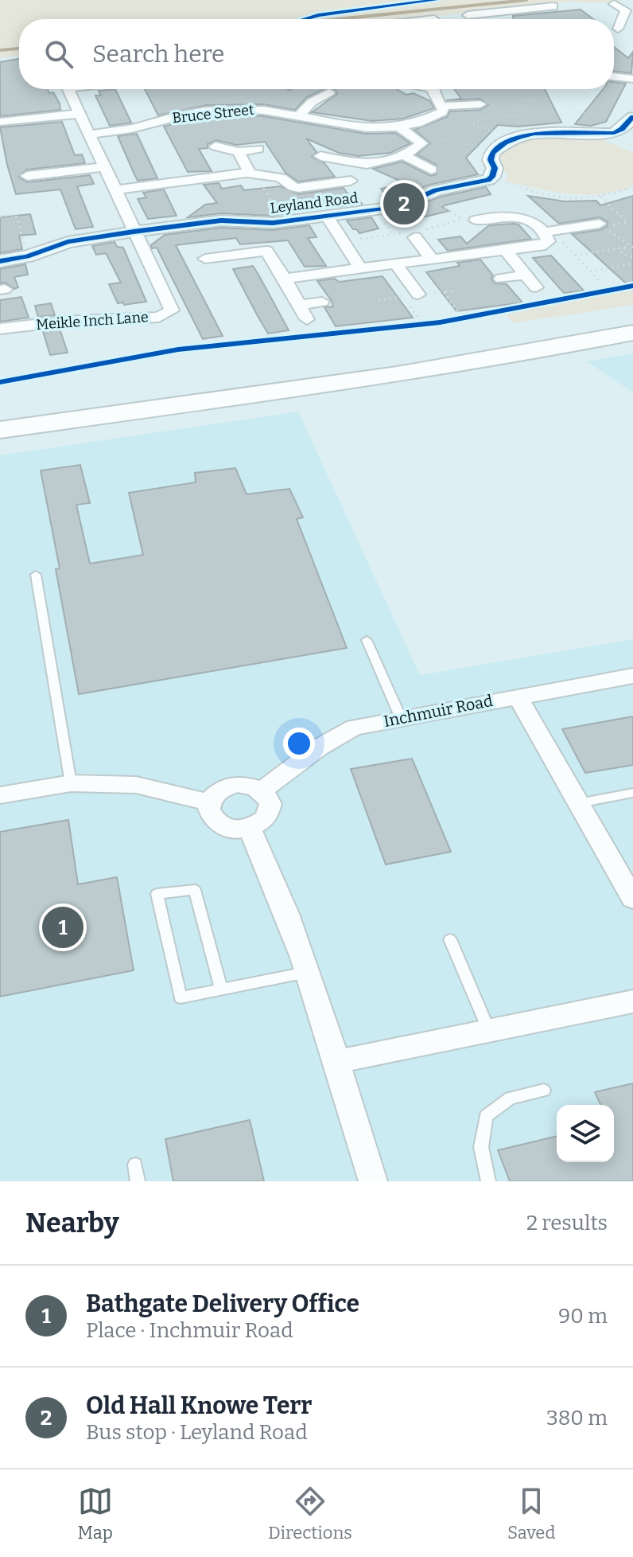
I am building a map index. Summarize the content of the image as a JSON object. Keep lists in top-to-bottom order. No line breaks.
{"streets":{"street":["Bruce Street","Leyland Road","Meikle Inch Lane","Inchmuir Road"]},"crossings":[["Leyland Road","Meikle Inch Lane"]],"page":{"search":"Search here","pins":["2","1"],"heading":["Nearby","2 results"],"list":[{"mark":"1","name":"Bathgate Delivery Office","note":"Place · Inchmuir Road","value":"90 m"},{"mark":"2","name":"Old Hall Knowe Terr","note":"Bus stop · Leyland Road","value":"380 m"}],"nav":["Map","Directions","Saved"]}}
